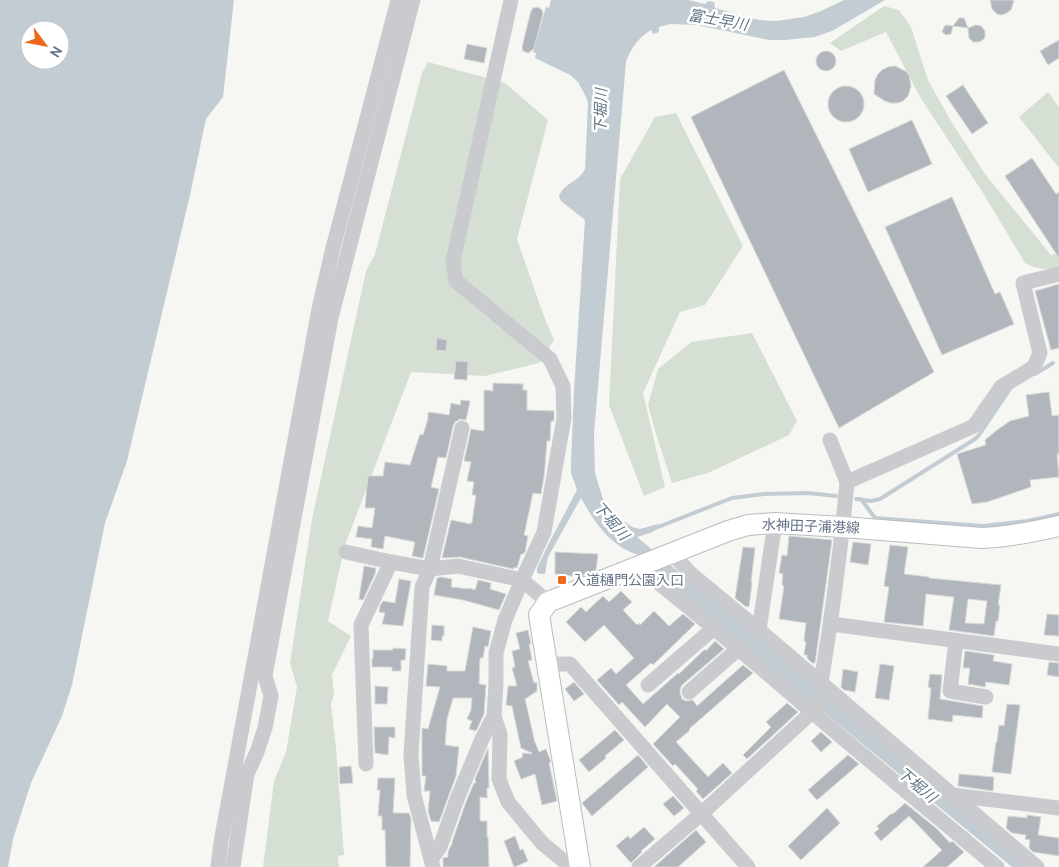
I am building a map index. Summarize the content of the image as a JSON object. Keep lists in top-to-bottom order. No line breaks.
{"streets":{"main road":["水神田子浦港線"]},"water":["富士早川","下堀川"],"places":{"transit":["入道樋門公園入口"]},"north":"bottom right"}
